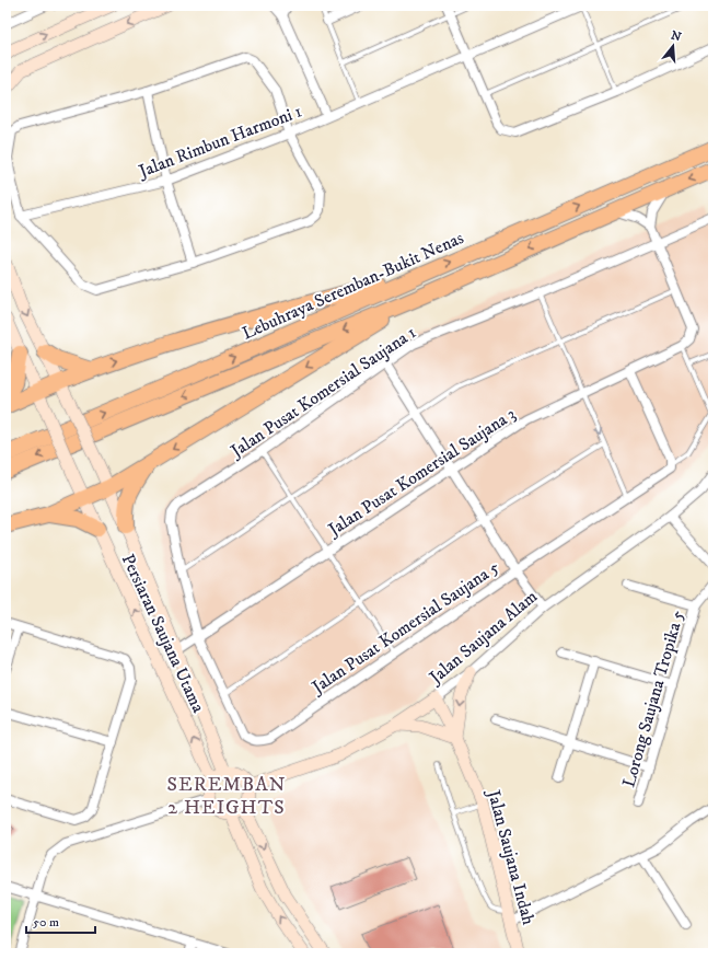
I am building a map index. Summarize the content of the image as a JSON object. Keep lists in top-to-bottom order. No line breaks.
{"streets":{"highway":["Lebuhraya Seremban-Bukit Nenas"],"main road":["Persiaran Saujana Utama","Jalan Saujana Alam","Jalan Saujana Indah"],"street":["Jalan Rimbun Harmoni 1","Jalan Pusat Komersial Saujana 1","Jalan Pusat Komersial Saujana 3","Jalan Pusat Komersial Saujana 5","Lorong Saujana Tropika 5"]},"crossings":[["Jalan Pusat Komersial Saujana 1","Jalan Pusat Komersial Saujana 3"],["Jalan Pusat Komersial Saujana 1","Jalan Pusat Komersial Saujana 5"],["Jalan Pusat Komersial Saujana 3","Jalan Pusat Komersial Saujana 5"],["Jalan Pusat Komersial Saujana 3","Persiaran Saujana Utama"],["Persiaran Saujana Utama","Jalan Saujana Alam"],["Jalan Saujana Alam","Jalan Saujana Indah"]],"districts":["SEREMBAN 2 HEIGHTS"],"scale_bar":"50 m","north":"top"}
